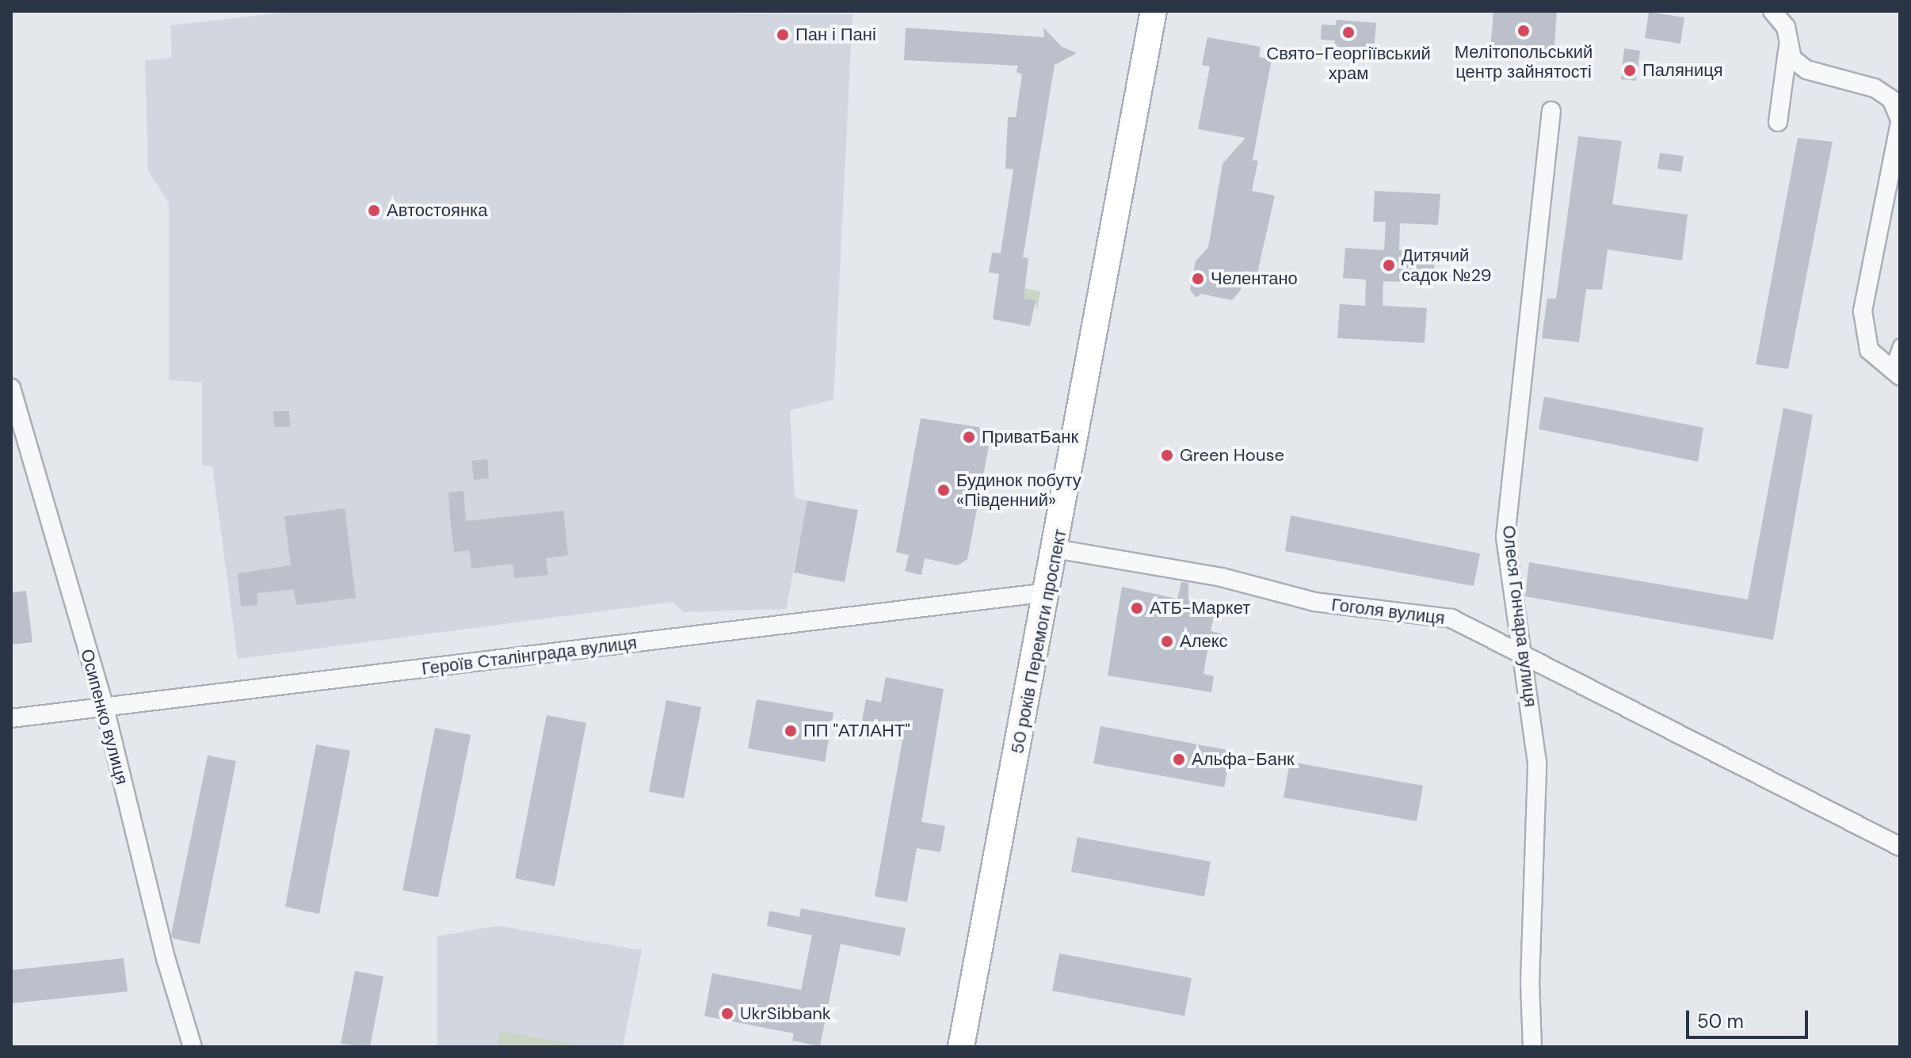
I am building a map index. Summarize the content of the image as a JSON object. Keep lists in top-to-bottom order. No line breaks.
{"streets":{"main road":["50 років Перемоги проспект"],"street":["Гоголя вулиця","Олеся Гончара вулиця","Героїв Сталінграда вулиця","Осипенко вулиця"]},"crossings":[["Гоголя вулиця","Олеся Гончара вулиця"],["Гоголя вулиця","50 років Перемоги проспект"],["50 років Перемоги проспект","Героїв Сталінграда вулиця"],["Героїв Сталінграда вулиця","Осипенко вулиця"]],"places":["Мелітопольський центр зайнятості","Свято-Георгіївський храм","Пан і Пані","Паляниця","Автостоянка","Дитячий садок №29","Челентано","ПриватБанк","Green House","Будинок побуту «Південний»","АТБ-Маркет","Алекс","ПП \"АТЛАНТ\"","Альфа-Банк","UkrSibbank"],"scale_bar":"50 m"}
